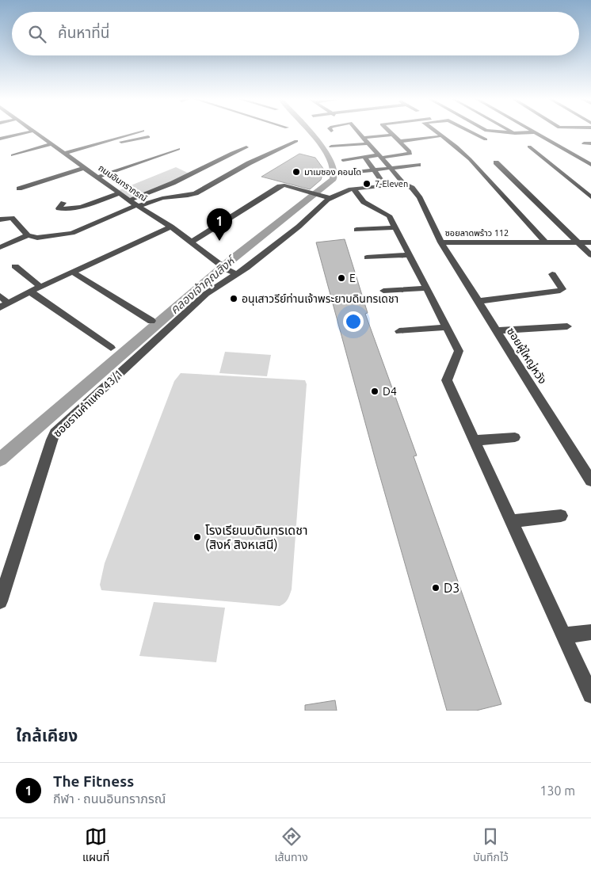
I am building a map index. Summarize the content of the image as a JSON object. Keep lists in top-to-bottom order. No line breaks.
{"streets":{"street":["ถนนอินทราภรณ์","ซอยลาดพร้าว 112","ซอยผู้ใหญ่หวัง","ซอยรามคำแหง 43/1"]},"crossings":[["ถนนอินทราภรณ์","ซอยรามคำแหง 43/1"],["ซอยลาดพร้าว 112","ซอยผู้ใหญ่หวัง"]],"water":["คลองเจ้าคุณสิงห์"],"places":["มาเมซอง คอนโด","7-Eleven","E","อนุเสาวรีย์ท่านเจ้าพระยาบดินทรเดชา","D4","โรงเรียนบดินทรเดชา (สิงห์ สิงหเสนี)","D3"],"page":{"search":"ค้นหาที่นี่","pins":"1","heading":"ใกล้เคียง","list":[{"mark":"1","name":"The Fitness","note":"กีฬา · ถนนอินทราภรณ์","value":"130 m"}],"nav":["แผนที่","เส้นทาง","บันทึกไว้"]}}
